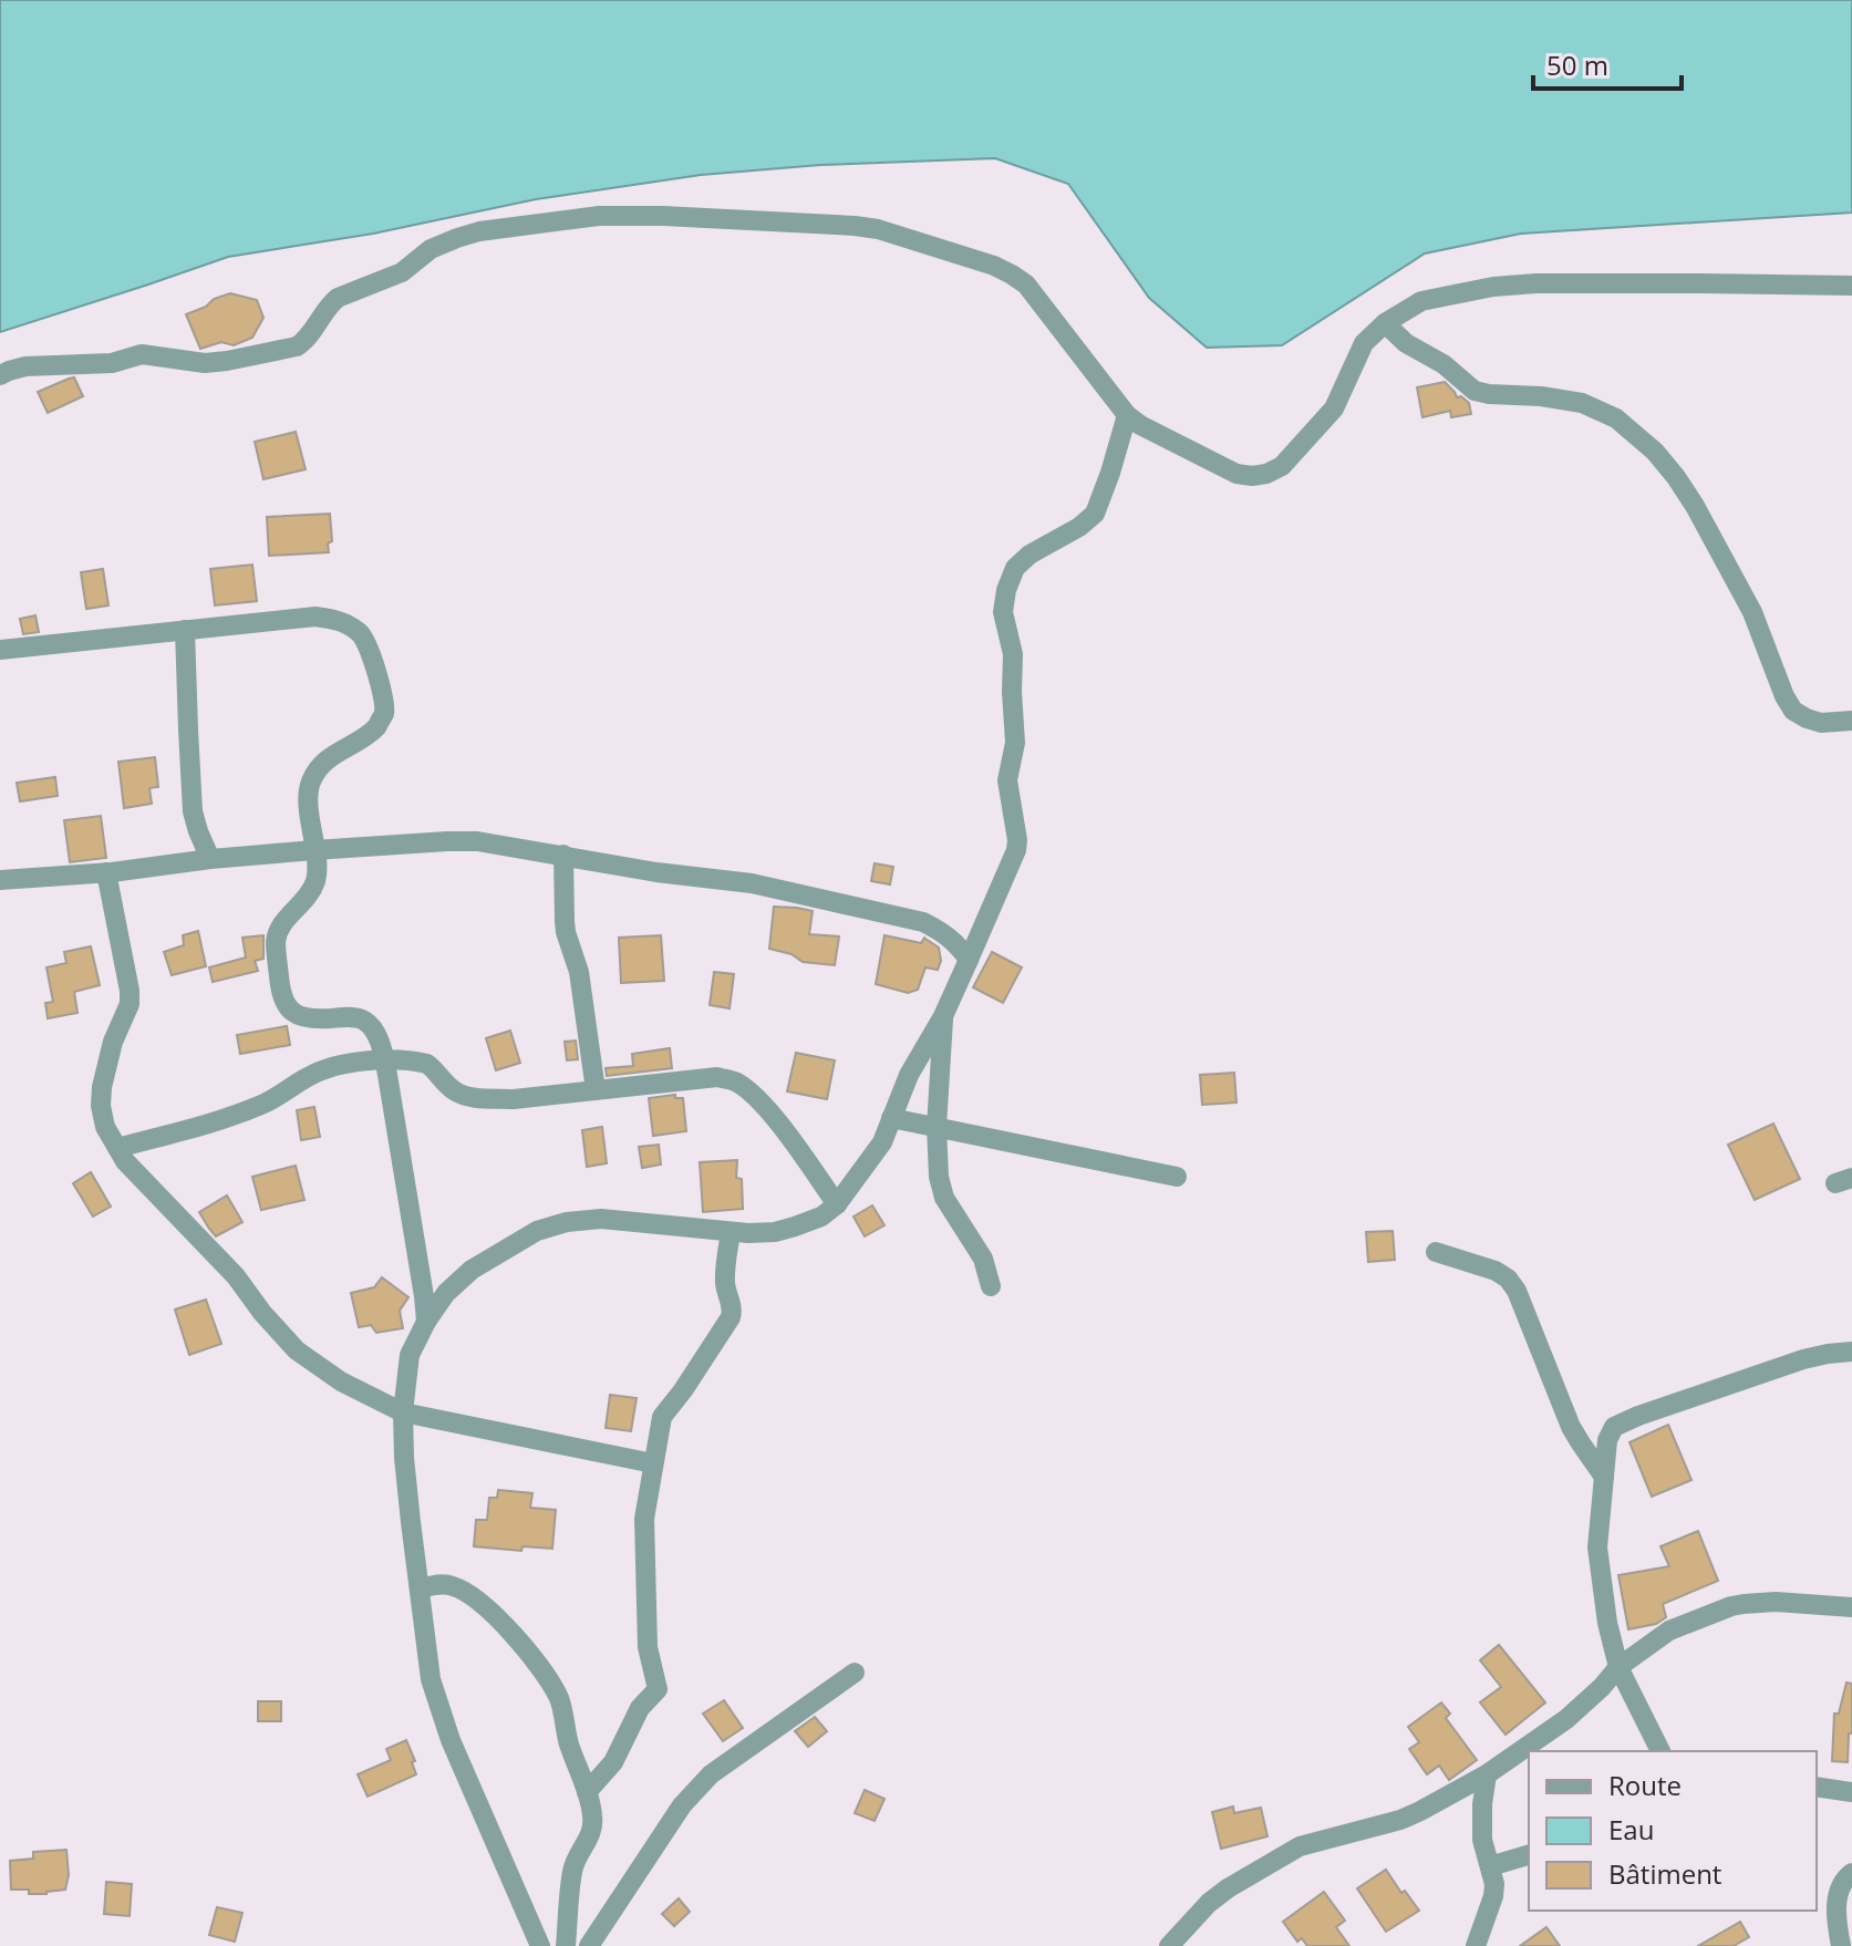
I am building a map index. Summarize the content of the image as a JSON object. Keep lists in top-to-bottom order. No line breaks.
{"legend":["Route","Eau","Bâtiment"],"scale_bar":"50 m"}
